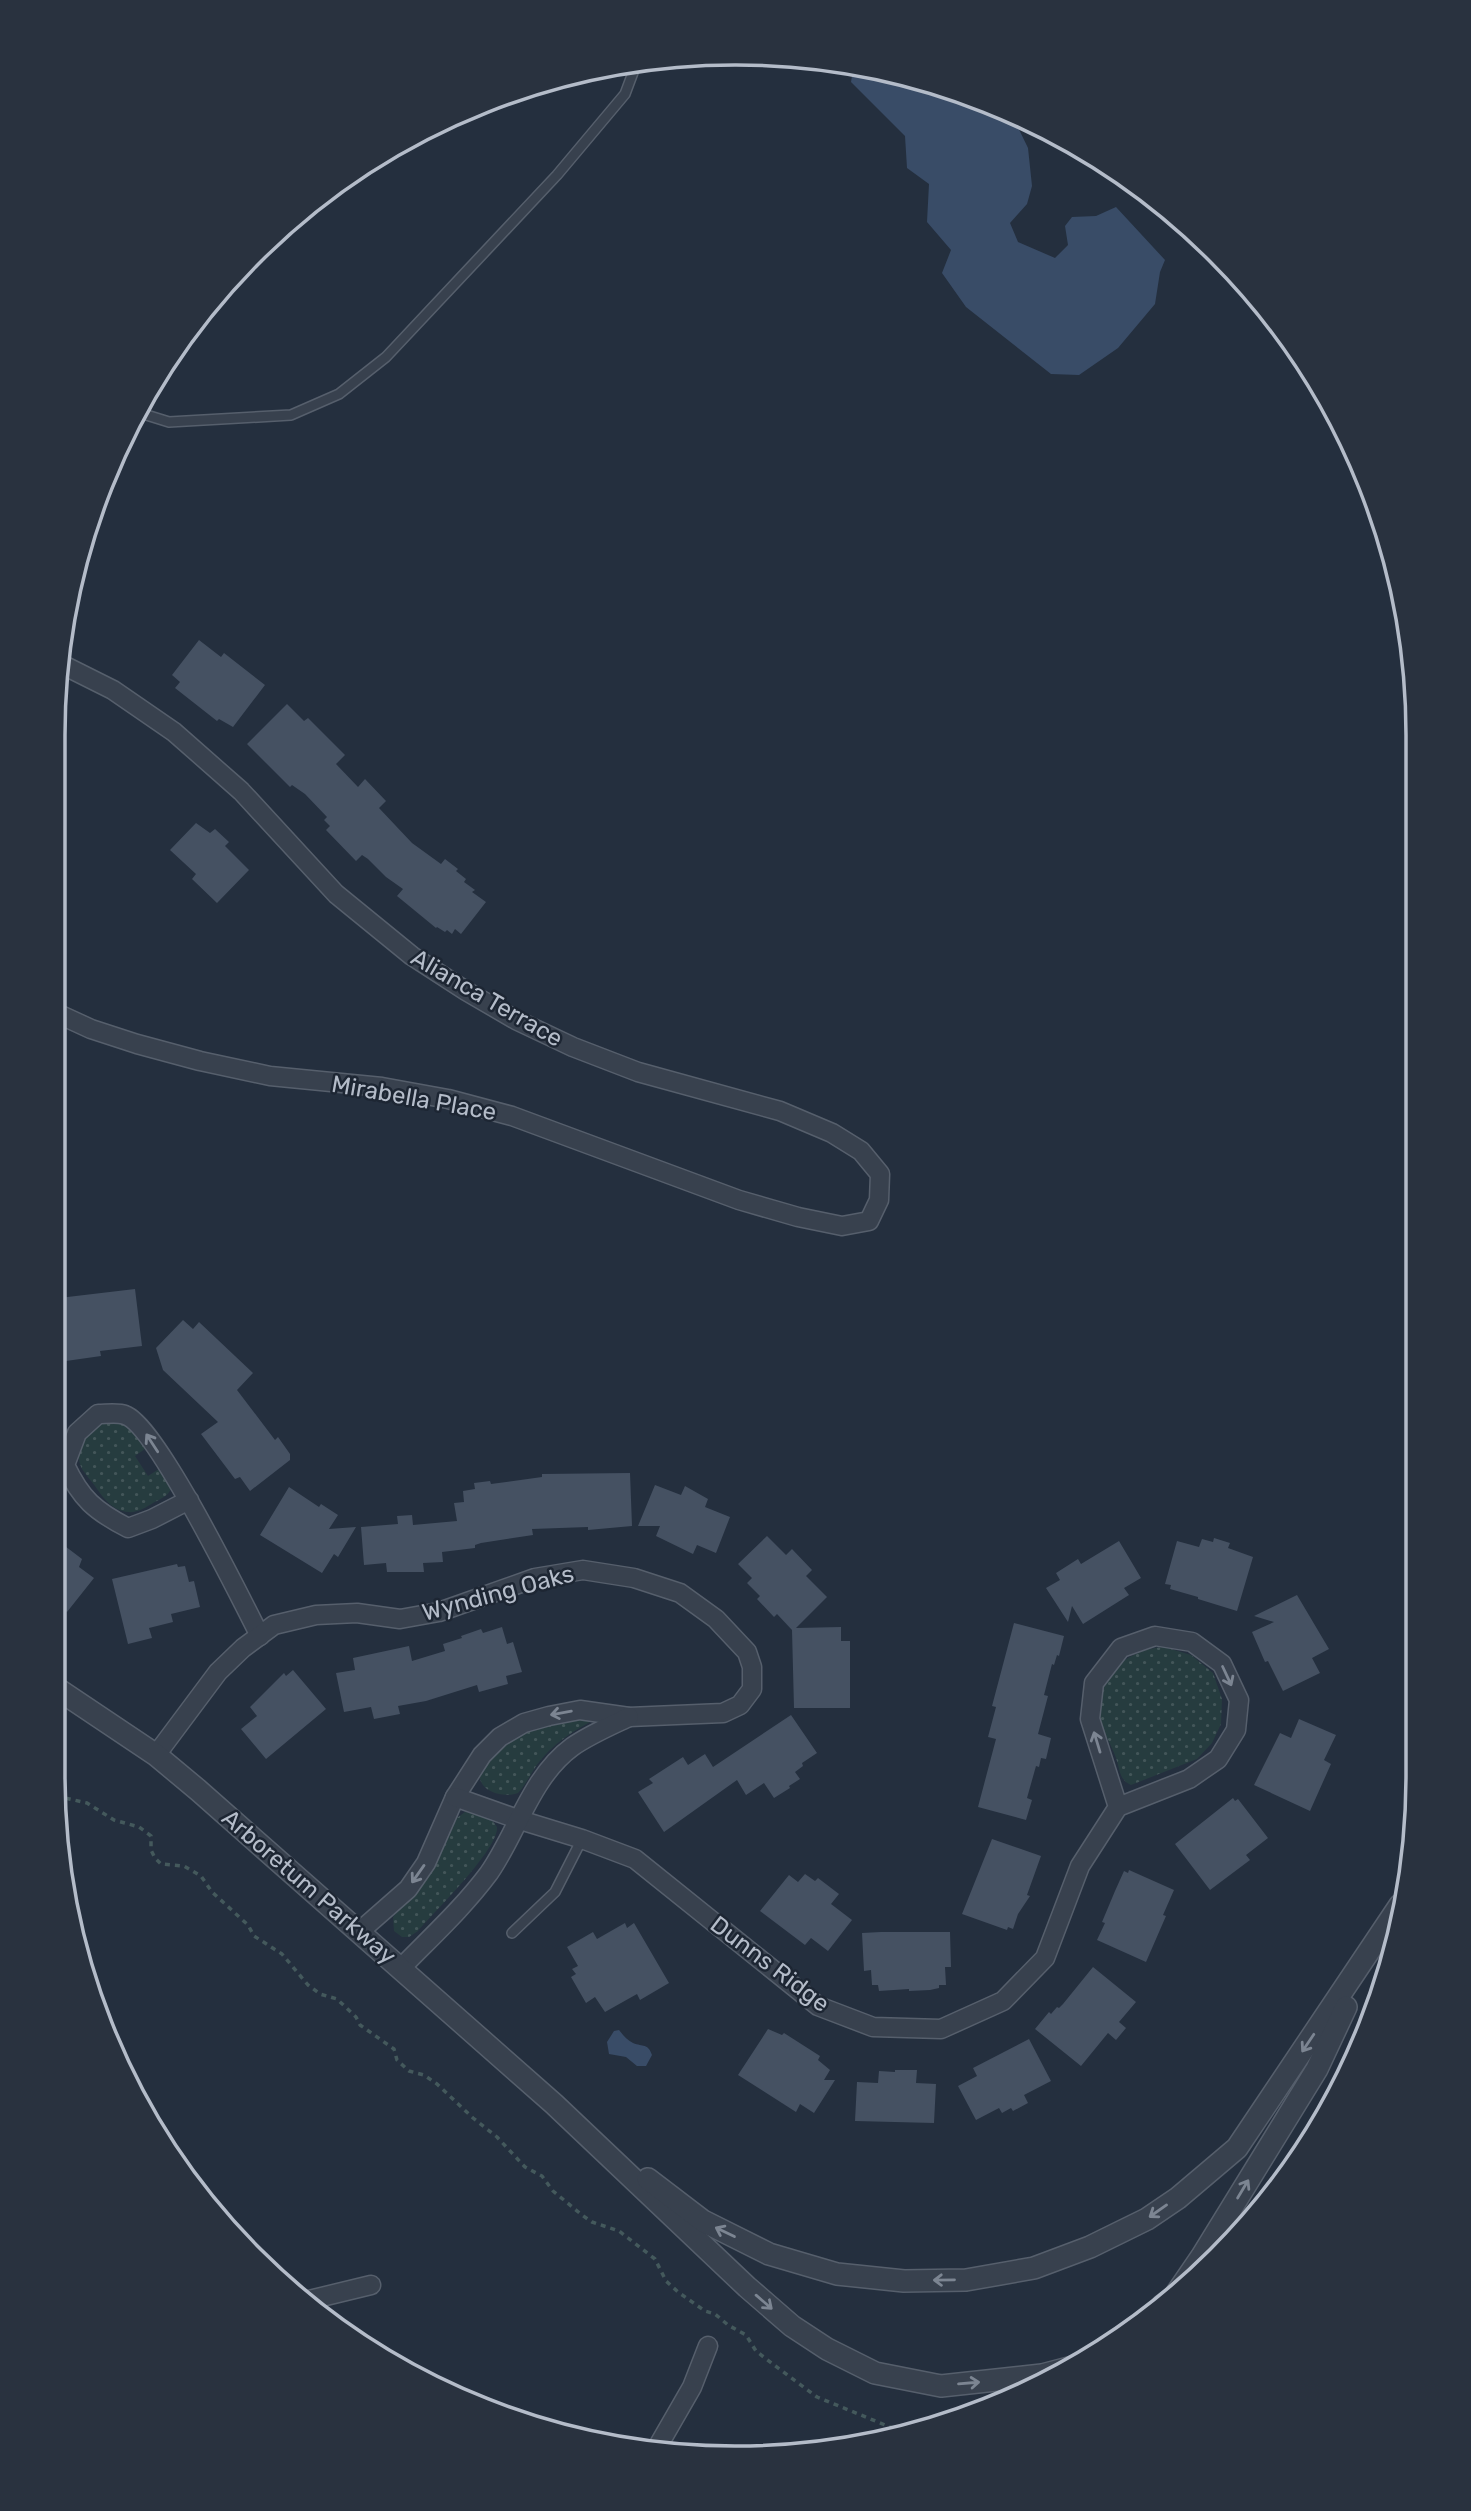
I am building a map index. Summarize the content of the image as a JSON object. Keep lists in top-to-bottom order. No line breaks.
{"streets":{"street":["Alianca Terrace","Mirabella Place","Wynding Oaks","Arboretum Parkway","Dunns Ridge"]},"crossings":[["Alianca Terrace","Mirabella Place"],["Wynding Oaks","Arboretum Parkway"],["Wynding Oaks","Dunns Ridge"]]}
